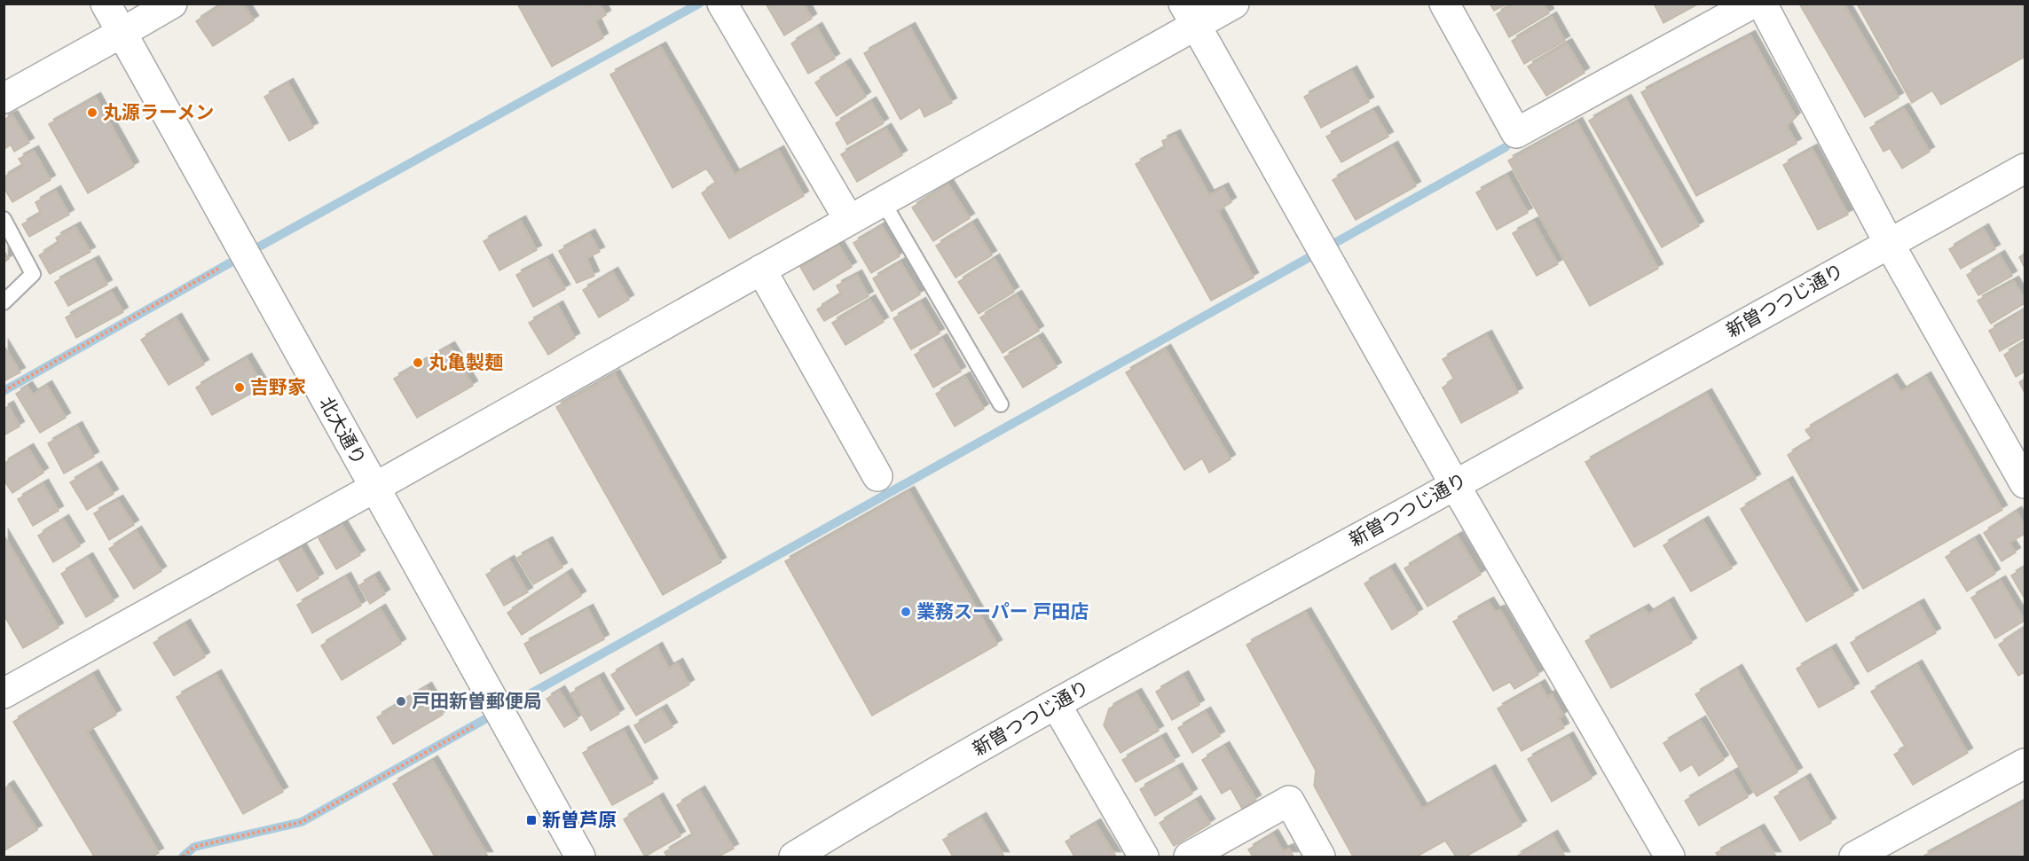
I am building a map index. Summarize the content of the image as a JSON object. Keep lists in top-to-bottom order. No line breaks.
{"streets":{"street":["新曽つつじ通り","北大通り"]},"places":{"other":["丸源ラーメン","丸亀製麺","吉野家","業務スーパー 戸田店","戸田新曽郵便局"],"transit":["新曽芦原"]}}
